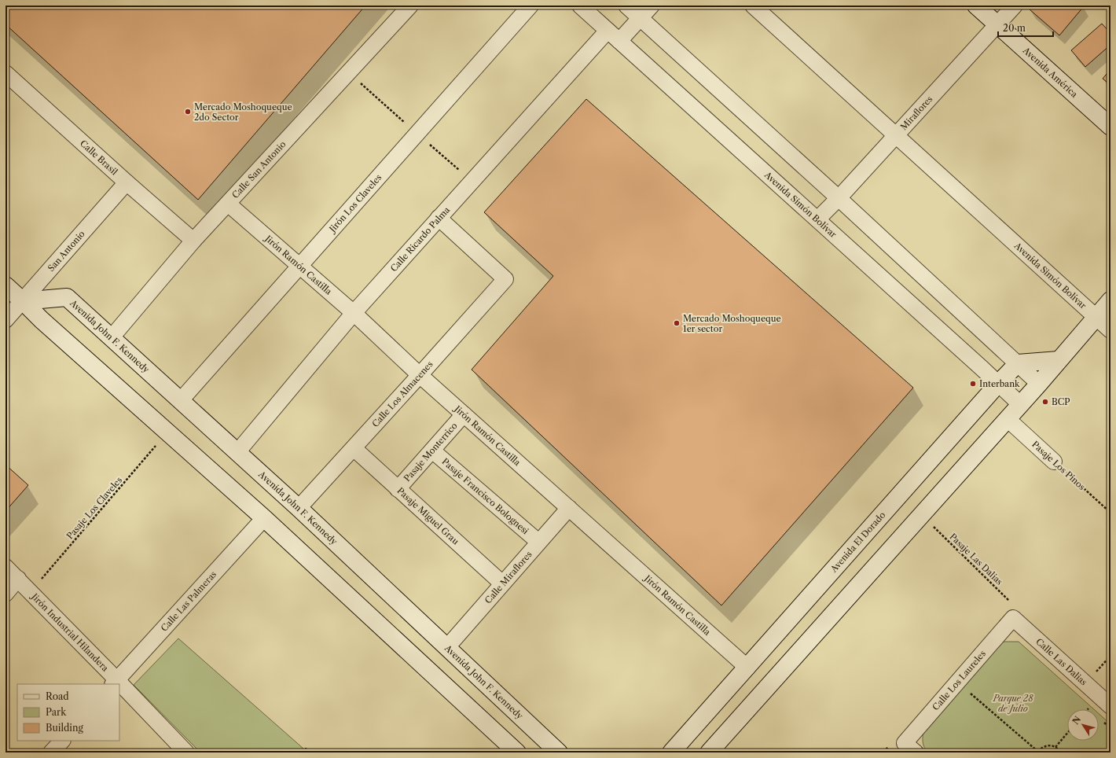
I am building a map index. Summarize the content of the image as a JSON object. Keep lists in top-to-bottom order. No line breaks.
{"streets":{"street":["Avenida América","Miraflores","Calle Brasil","Calle San Antonio","Jirón Los Claveles","Avenida Simón Bolívar","Calle Ricardo Palma","San Antonio","Jirón Ramón Castilla","Avenida John F. Kennedy","Calle Los Almacenes","Pasaje Monterrico","Pasaje Los Pinos","Pasaje Francisco Bolognesi","Pasaje Miguel Grau","Avenida El Dorado","Calle Miraflores","Calle Las Palmeras","Jirón Industrial Hilandera","Calle Las Dalias","Calle Los Laureles"],"path":["Pasaje Los Claveles","Pasaje Las Dalias"]},"crossings":[["Avenida América","Miraflores"],["Miraflores","Avenida Simón Bolívar"],["Calle Brasil","Calle San Antonio"],["Calle Brasil","San Antonio"],["Calle San Antonio","Jirón Ramón Castilla"],["Calle San Antonio","Avenida John F. Kennedy"],["Jirón Los Claveles","Jirón Ramón Castilla"],["Jirón Los Claveles","Avenida John F. Kennedy"],["Avenida Simón Bolívar","Calle Ricardo Palma"],["Avenida Simón Bolívar","Avenida El Dorado"],["Calle Ricardo Palma","Jirón Ramón Castilla"],["Calle Ricardo Palma","Avenida John F. Kennedy"],["Calle Ricardo Palma","Calle Los Almacenes"],["San Antonio","Avenida John F. Kennedy"],["Jirón Ramón Castilla","Calle Los Almacenes"],["Jirón Ramón Castilla","Pasaje Monterrico"],["Jirón Ramón Castilla","Avenida El Dorado"],["Jirón Ramón Castilla","Calle Miraflores"],["Avenida John F. Kennedy","Calle Los Almacenes"],["Avenida John F. Kennedy","Calle Miraflores"],["Calle Los Almacenes","Pasaje Miguel Grau"],["Pasaje Monterrico","Pasaje Francisco Bolognesi"],["Pasaje Monterrico","Pasaje Miguel Grau"],["Pasaje Francisco Bolognesi","Calle Miraflores"],["Pasaje Los Claveles","Jirón Industrial Hilandera"],["Pasaje Miguel Grau","Calle Miraflores"],["Pasaje Las Dalias","Calle Las Dalias"],["Pasaje Las Dalias","Calle Los Laureles"],["Calle Las Palmeras","Jirón Industrial Hilandera"],["Calle Las Dalias","Calle Los Laureles"]],"parks":["Parque 28 de Julio"],"places":["Mercado Moshoqueque 2do Sector","Mercado Moshoqueque 1er sector","Interbank","BCP"],"legend":["Road","Park","Building"],"scale_bar":"20 m","north":"top left"}
